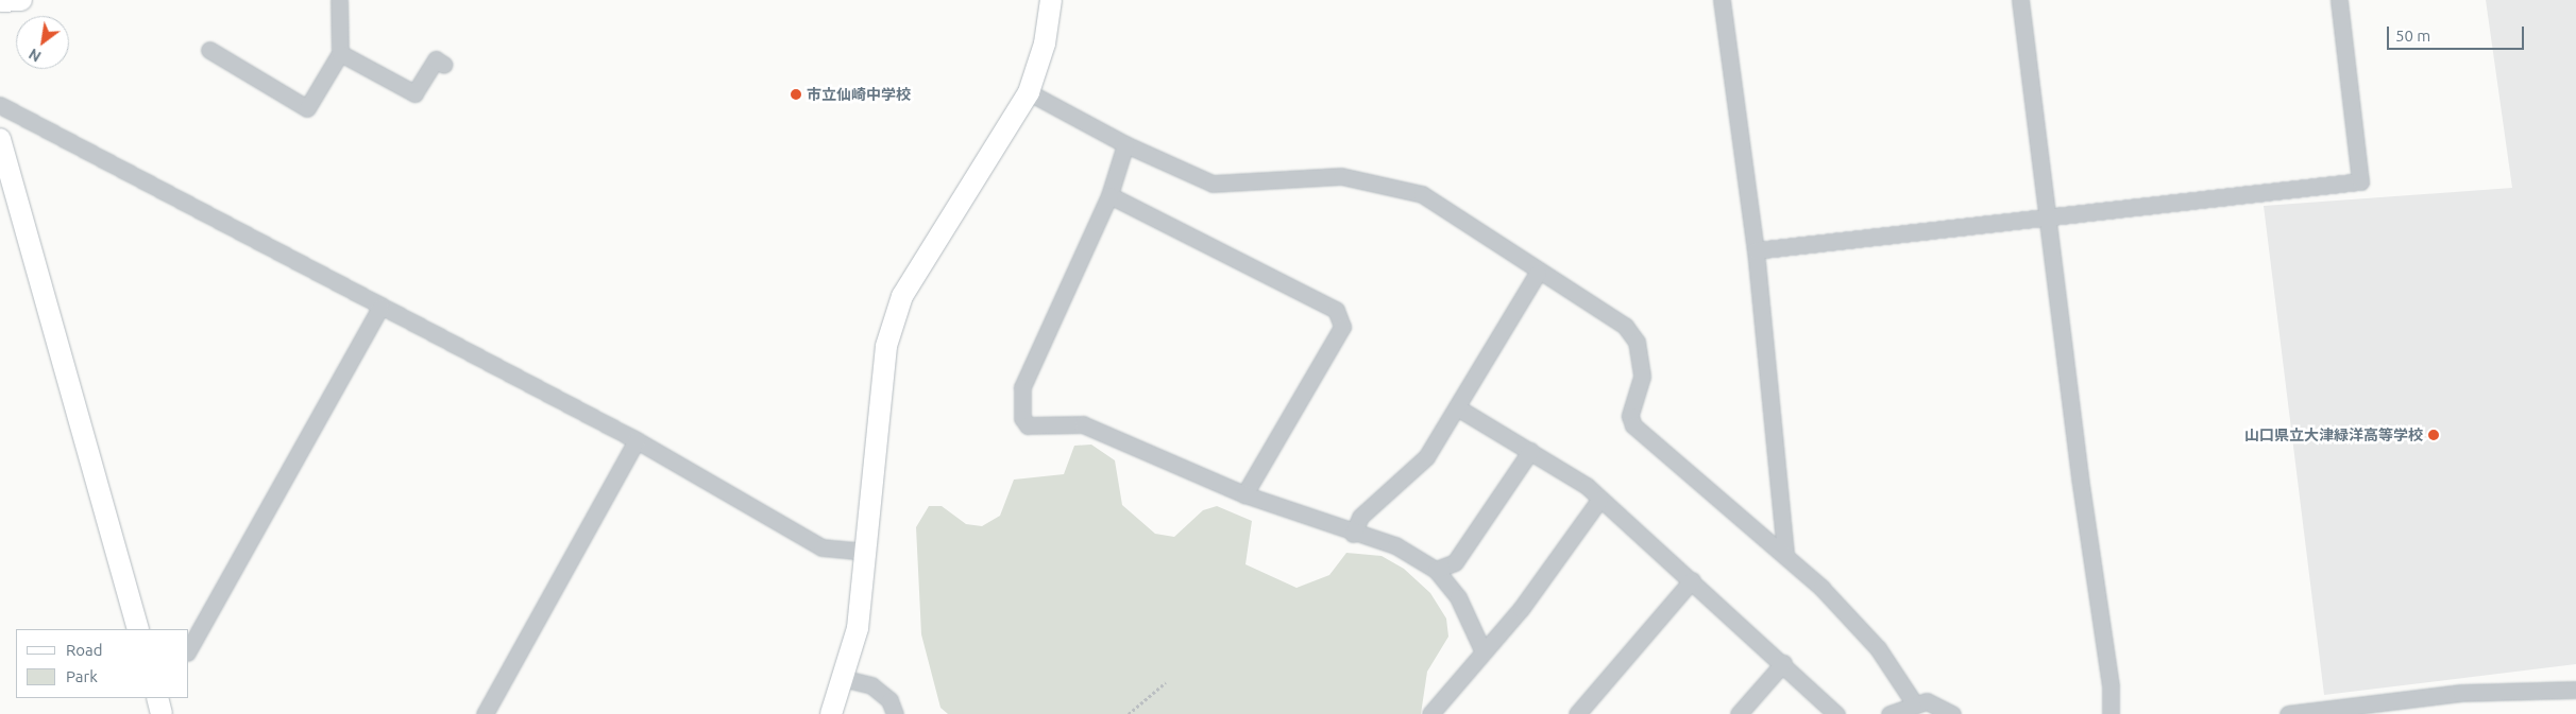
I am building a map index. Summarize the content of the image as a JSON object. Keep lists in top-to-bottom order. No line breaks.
{"places":["市立仙崎中学校","山口県立大津緑洋高等学校"],"legend":["Road","Park"],"scale_bar":"50 m","north":"bottom left"}
